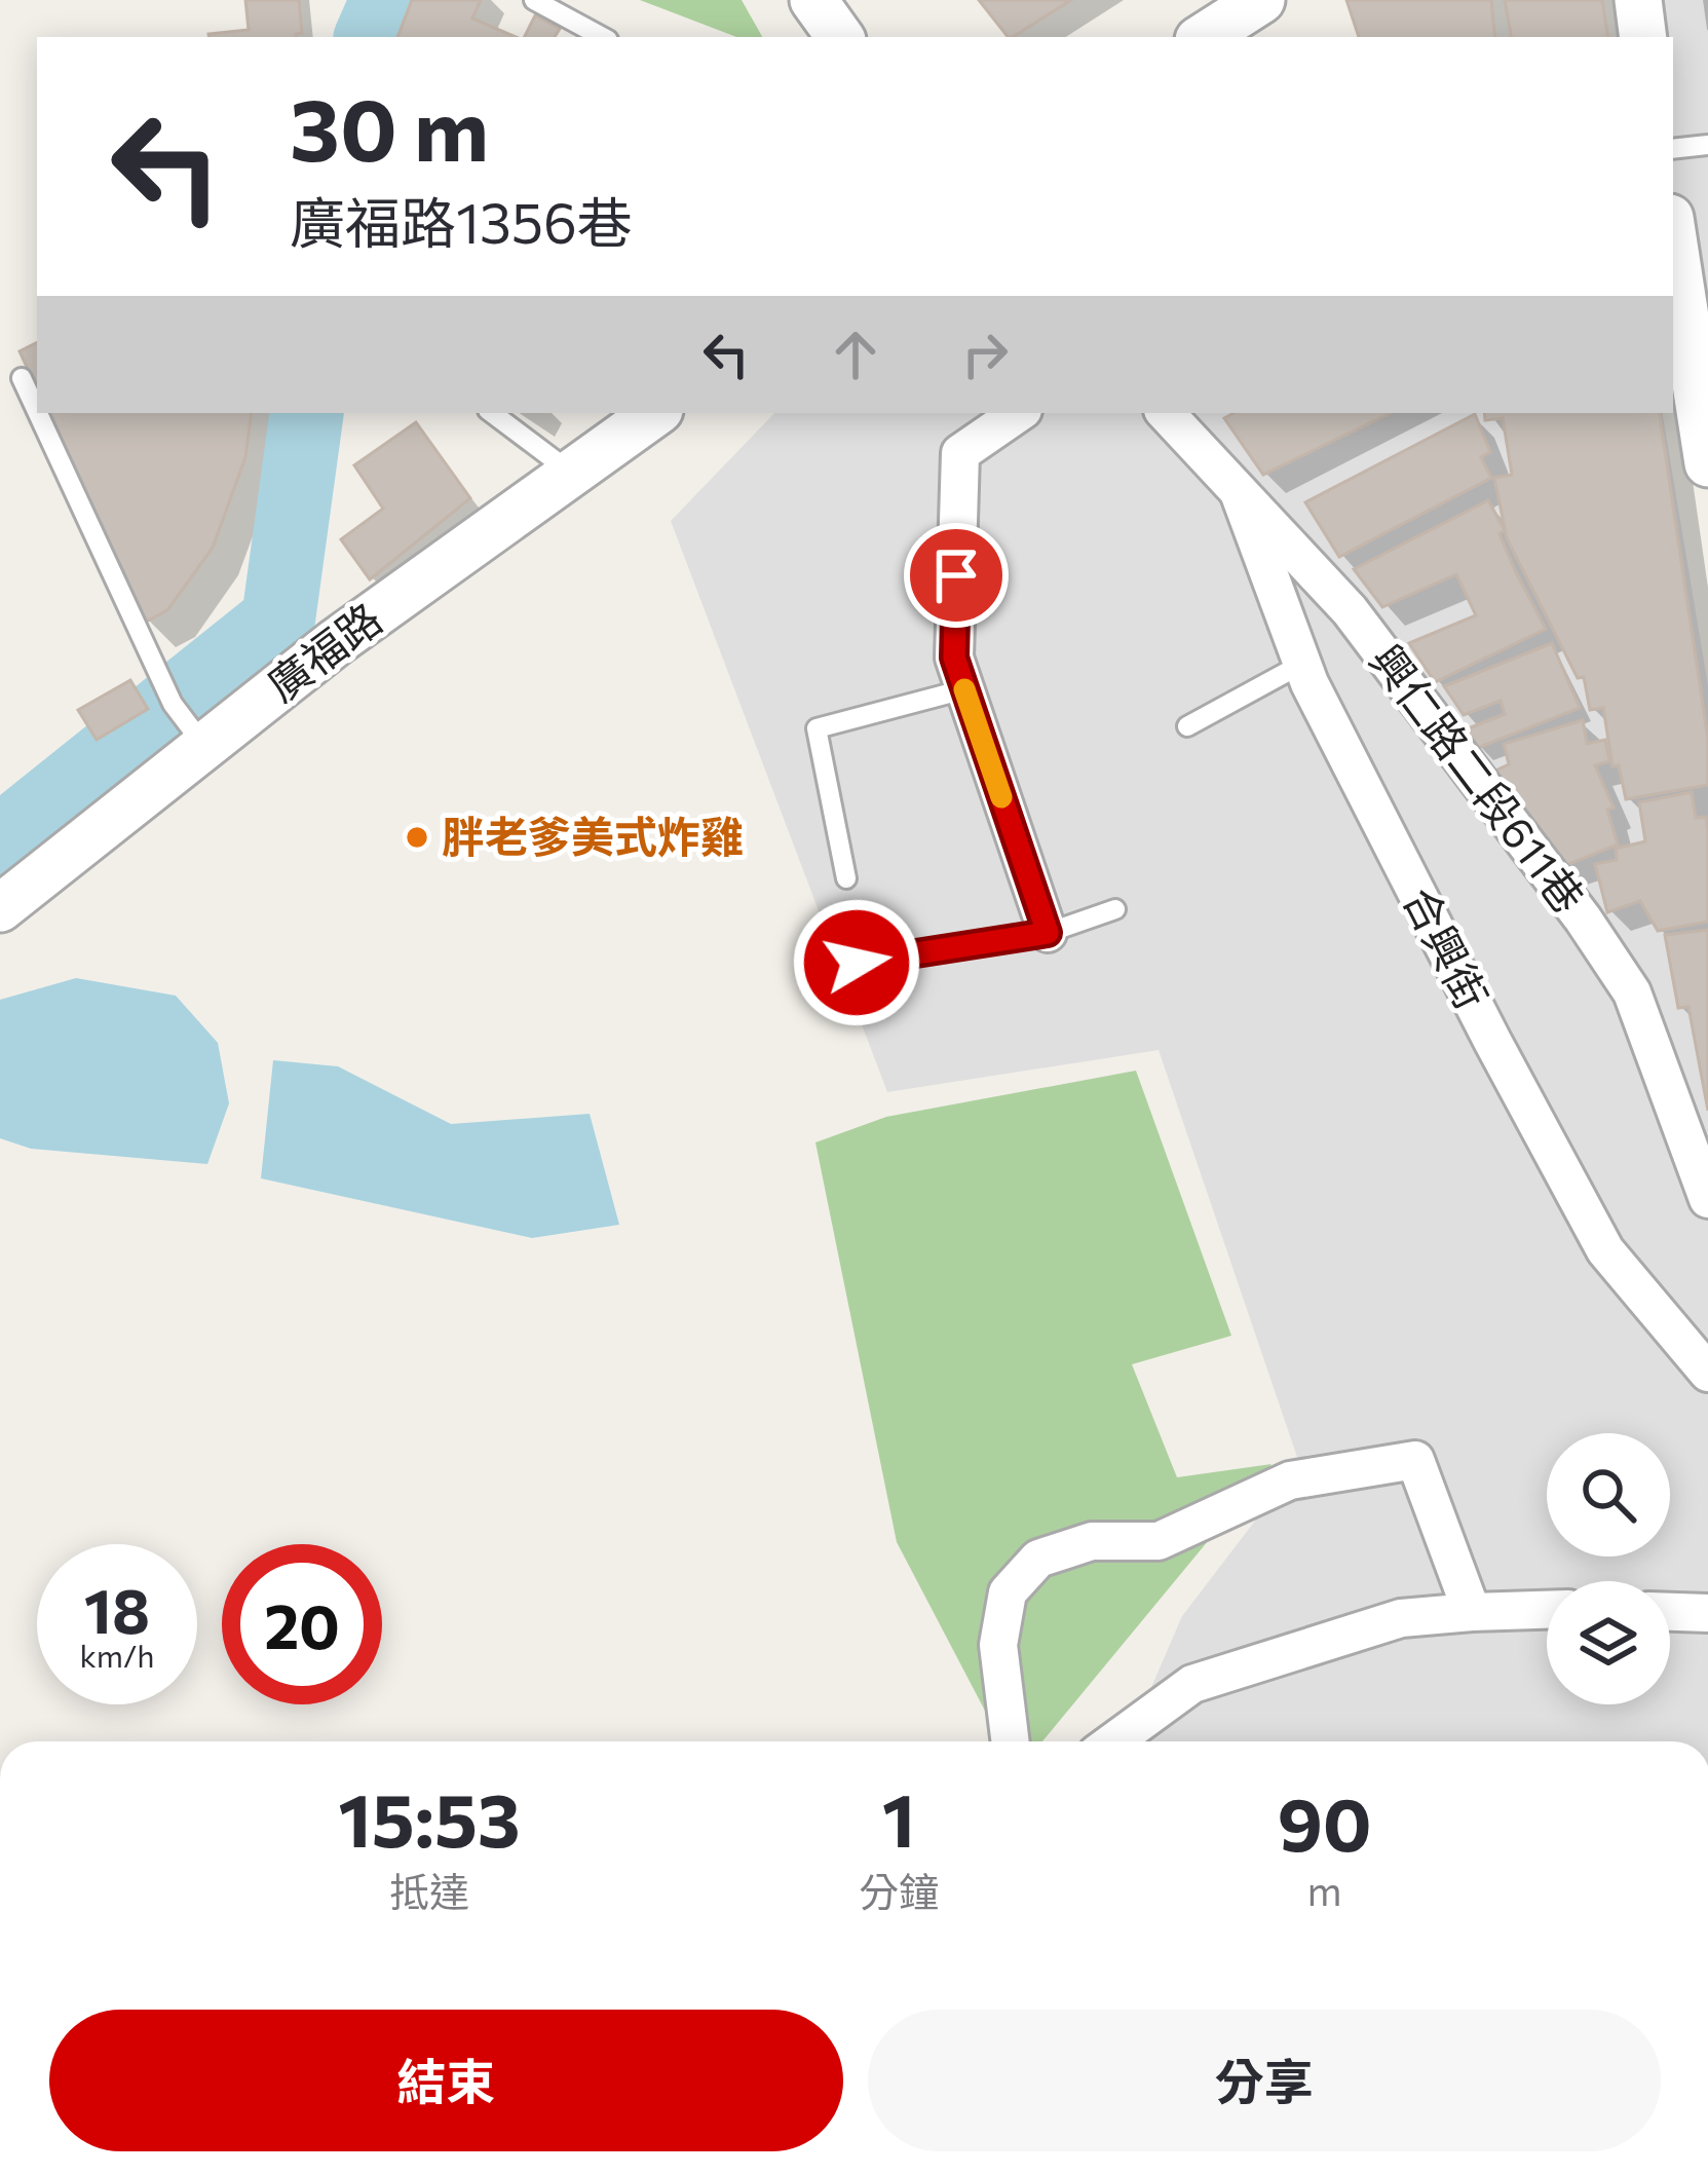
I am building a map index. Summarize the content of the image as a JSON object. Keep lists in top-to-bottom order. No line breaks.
{"streets":{"street":["廣福路","興仁路二段611巷","合興街"]},"crossings":[["興仁路二段611巷","合興街"]],"places":["胖老爹美式炸雞"],"page":{"turn":["30 m","廣福路1356巷"],"speed":"18 km/h","limit":"20","eta":["15:53","抵達","1","分鐘","90","m"],"buttons":["結束","分享"]}}
